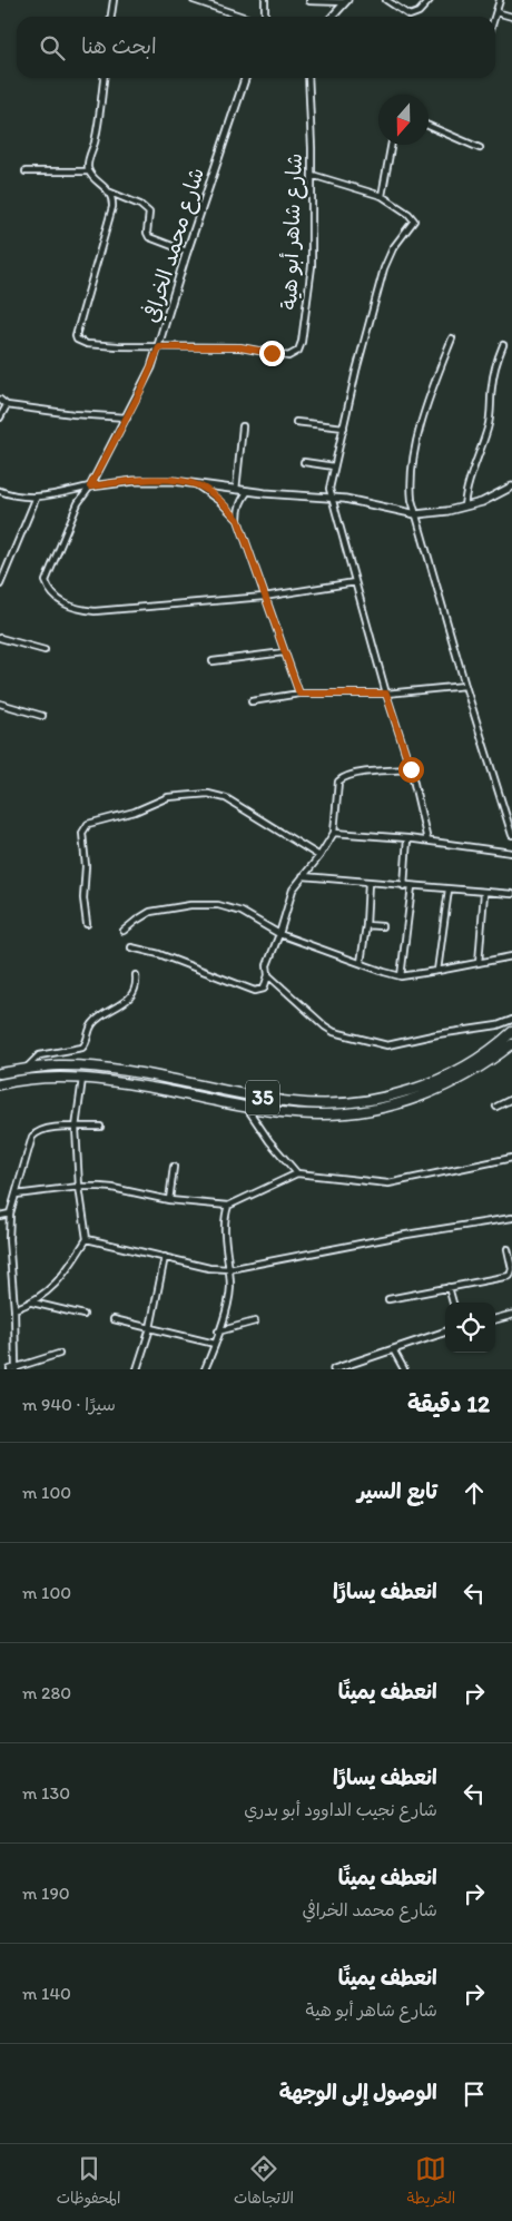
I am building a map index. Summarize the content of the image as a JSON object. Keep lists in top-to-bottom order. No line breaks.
{"streets":{"highway":["35"],"street":["شارع شاهر أبو هية","شارع محمد الخرافي"]},"crossings":[["شارع شاهر أبو هية","شارع محمد الخرافي"]],"north":"bottom","page":{"search":"ابحث هنا","heading":["12 دقيقة","سيرًا · 940 m"],"list":[["تابع السير","100 m"],["انعطف يسارًا","100 m"],["انعطف يمينًا","280 m"],["انعطف يسارًا","شارع نجيب الداوود أبو بدري","130 m"],["انعطف يمينًا","شارع محمد الخرافي","190 m"],["انعطف يمينًا","شارع شاهر أبو هية","140 m"],"الوصول إلى الوجهة"],"nav":["الخريطة","الاتجاهات","المحفوظات"]}}
